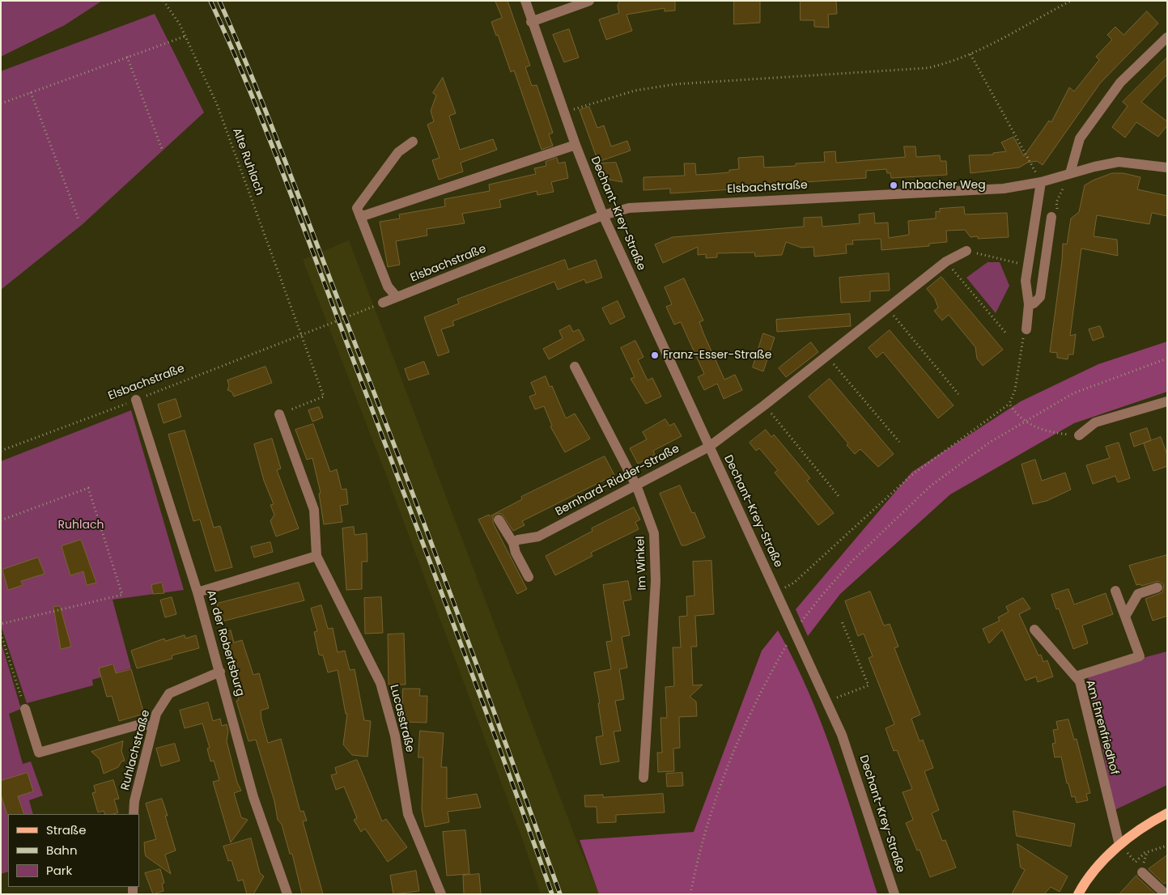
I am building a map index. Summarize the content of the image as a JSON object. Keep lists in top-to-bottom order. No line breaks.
{"streets":{"street":["Elsbachstraße","Dechant-Krey-Straße","Bernhard-Ridder-Straße","Im Winkel","An der Robertsburg","Lucasstraße","Am Ehrenfriedhof","Ruhlachstraße"],"path":["Alte Ruhlach"]},"crossings":[["Alte Ruhlach","Elsbachstraße"],["Alte Ruhlach","Lucasstraße"],["Elsbachstraße","Dechant-Krey-Straße"],["Elsbachstraße","An der Robertsburg"],["Dechant-Krey-Straße","Bernhard-Ridder-Straße"],["Bernhard-Ridder-Straße","Im Winkel"],["An der Robertsburg","Ruhlachstraße"]],"parks":["Ruhlach"],"places":["Imbacher Weg","Franz-Esser-Straße"],"legend":["Straße","Bahn","Park"]}
